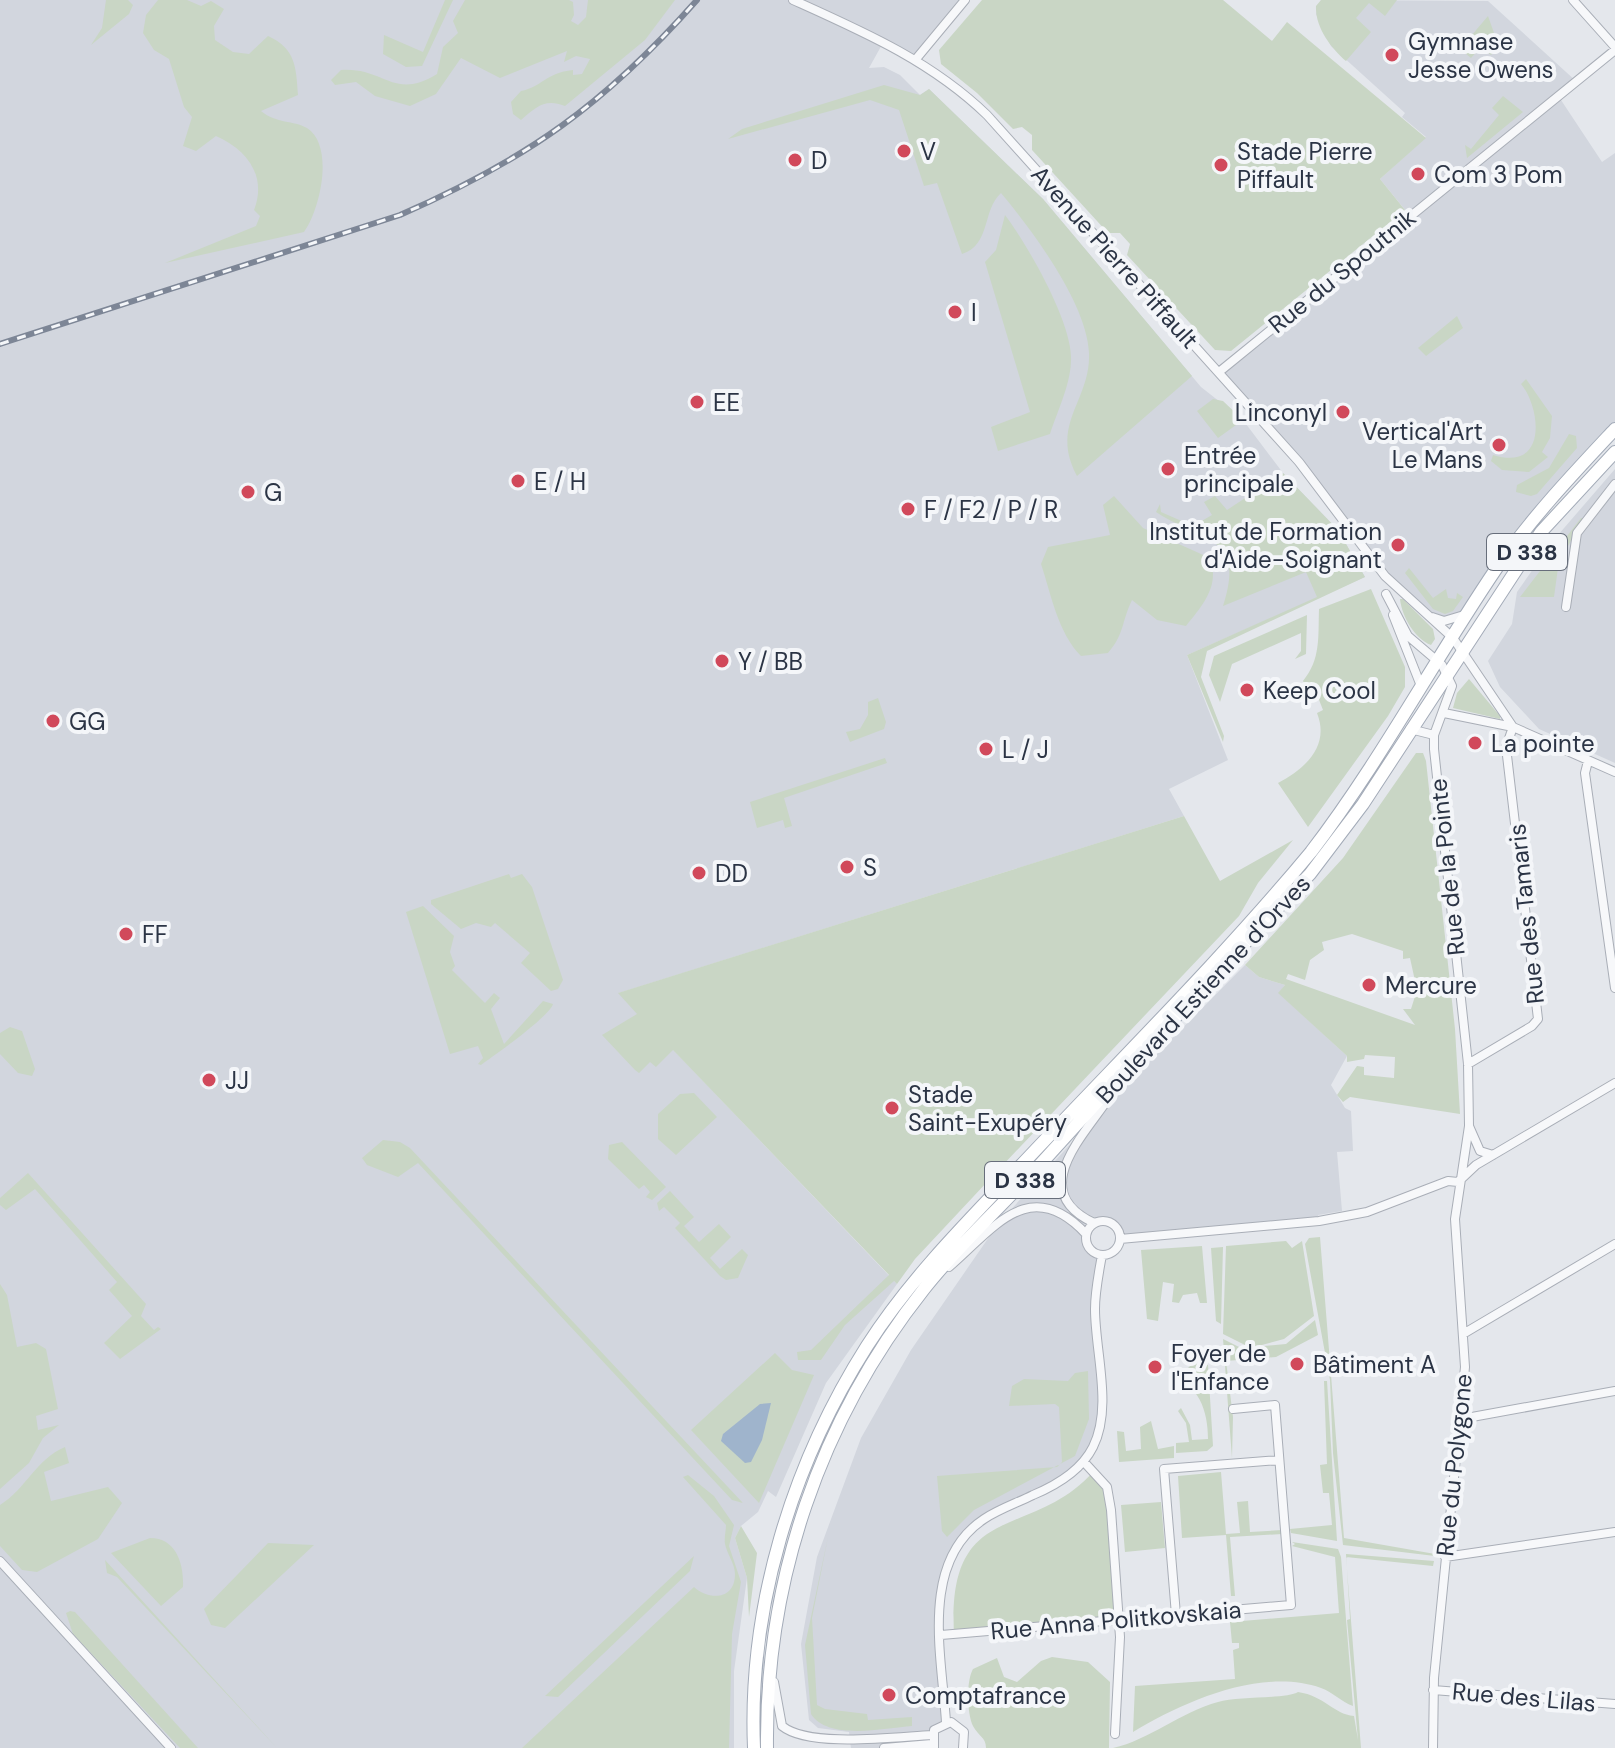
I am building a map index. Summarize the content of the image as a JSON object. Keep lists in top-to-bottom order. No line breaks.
{"streets":{"main road":["D 338","Boulevard Estienne d'Orves"],"street":["Avenue Pierre Piffault","Rue du Spoutnik","Rue de la Pointe","Rue des Tamaris","Rue du Polygone","Rue Anna Politkovskaia","Rue des Lilas"]},"crossings":[["Avenue Pierre Piffault","Rue du Spoutnik"],["Avenue Pierre Piffault","Rue des Tamaris"],["Avenue Pierre Piffault","Boulevard Estienne d'Orves"],["Rue de la Pointe","Rue des Tamaris"],["Rue de la Pointe","Rue du Polygone"],["Rue du Polygone","Rue des Lilas"]],"places":["Gymnase Jesse Owens","V","D","Stade Pierre Piffault","Com 3 Pom","I","EE","Linconyl","Vertical'Art Le Mans","Entrée principale","E / H","G","F / F2 / P / R","Institut de Formation d'Aide-Soignant","Y / BB","Keep Cool","GG","La pointe","L / J","S","DD","FF","Mercure","JJ","Stade Saint-Exupéry","Bâtiment A","Foyer de l'Enfance","Comptafrance"]}
